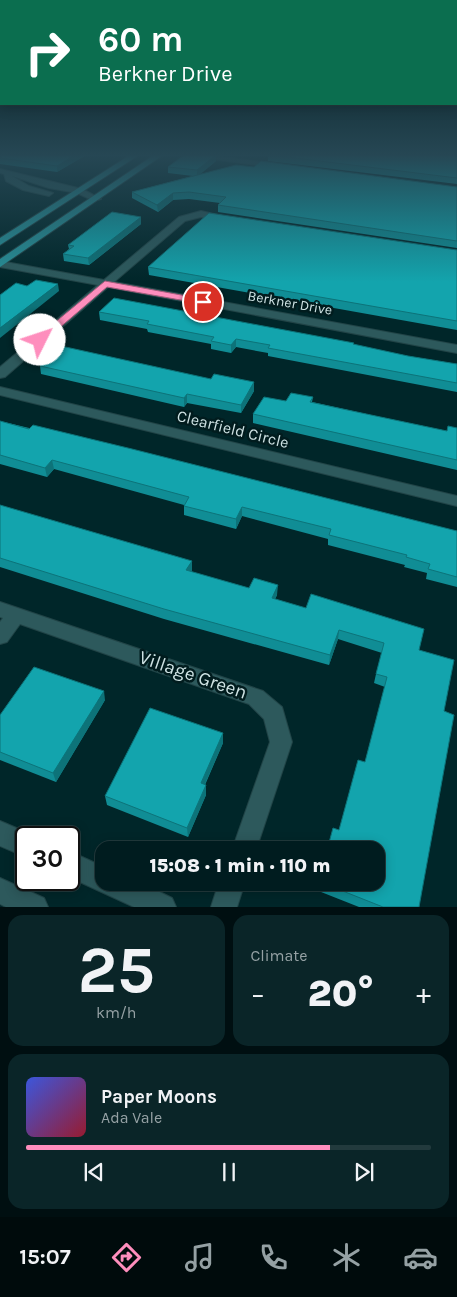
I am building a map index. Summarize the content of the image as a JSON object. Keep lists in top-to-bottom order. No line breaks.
{"streets":{"street":["Berkner Drive","Clearfield Circle","Village Green"]},"page":{"turn":["60 m","Berkner Drive"],"limit":"30","trip":"15:08 · 1 min · 110 m","tile":[["25","km/h"],"Climate"],"heat":["−","20°","+"],"song":["Paper Moons","Ada Vale"],"tabs":"15:07"}}
